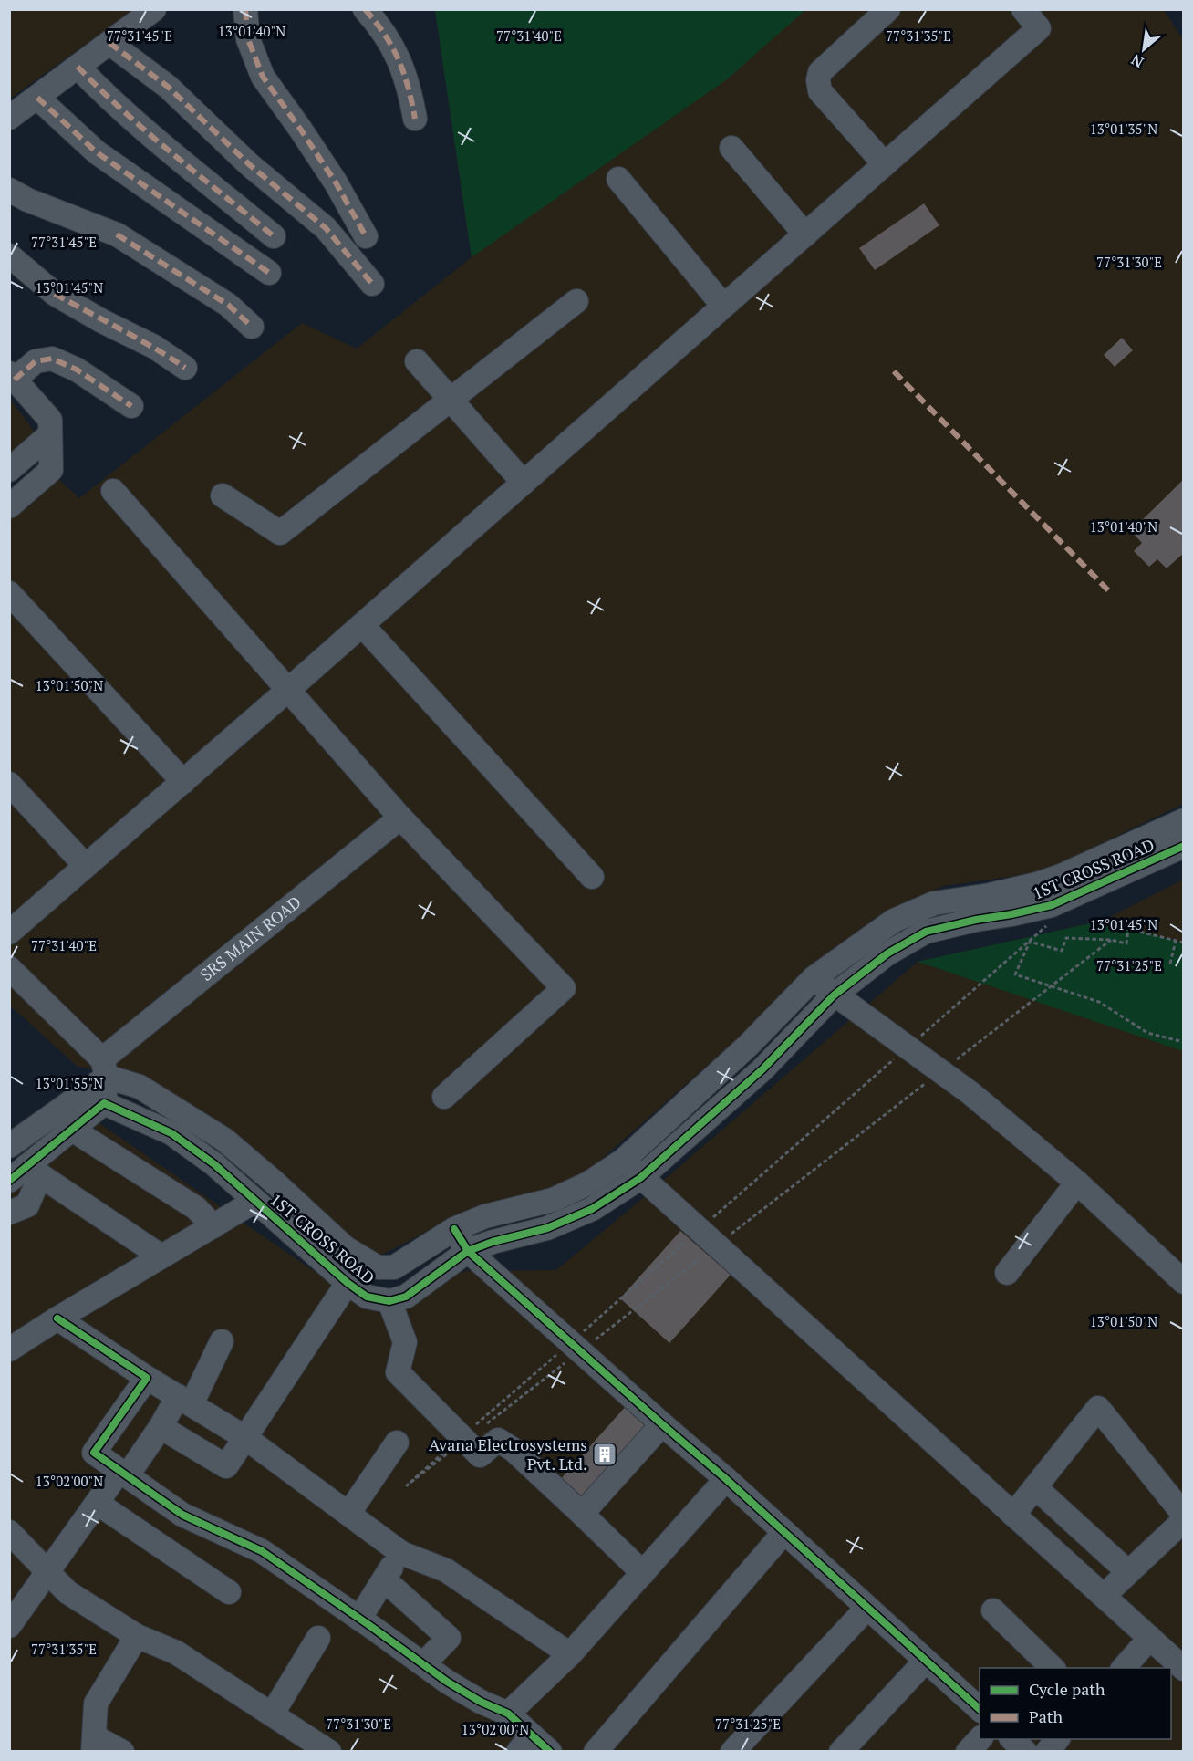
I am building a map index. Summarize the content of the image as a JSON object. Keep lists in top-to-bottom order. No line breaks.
{"streets":{"street":["1ST CROSS ROAD","SRS MAIN ROAD"]},"places":{"building":["Avana Electrosystems Pvt. Ltd."]},"legend":["Cycle path","Path"],"north":"bottom left","coordinates":["13°01'40\"N","77°31'45\"E","77°31'40\"E","77°31'35\"E","13°01'35\"N","77°31'30\"E","13°01'45\"N","13°01'50\"N","77°31'25\"E","13°01'55\"N","13°02'00\"N"]}
